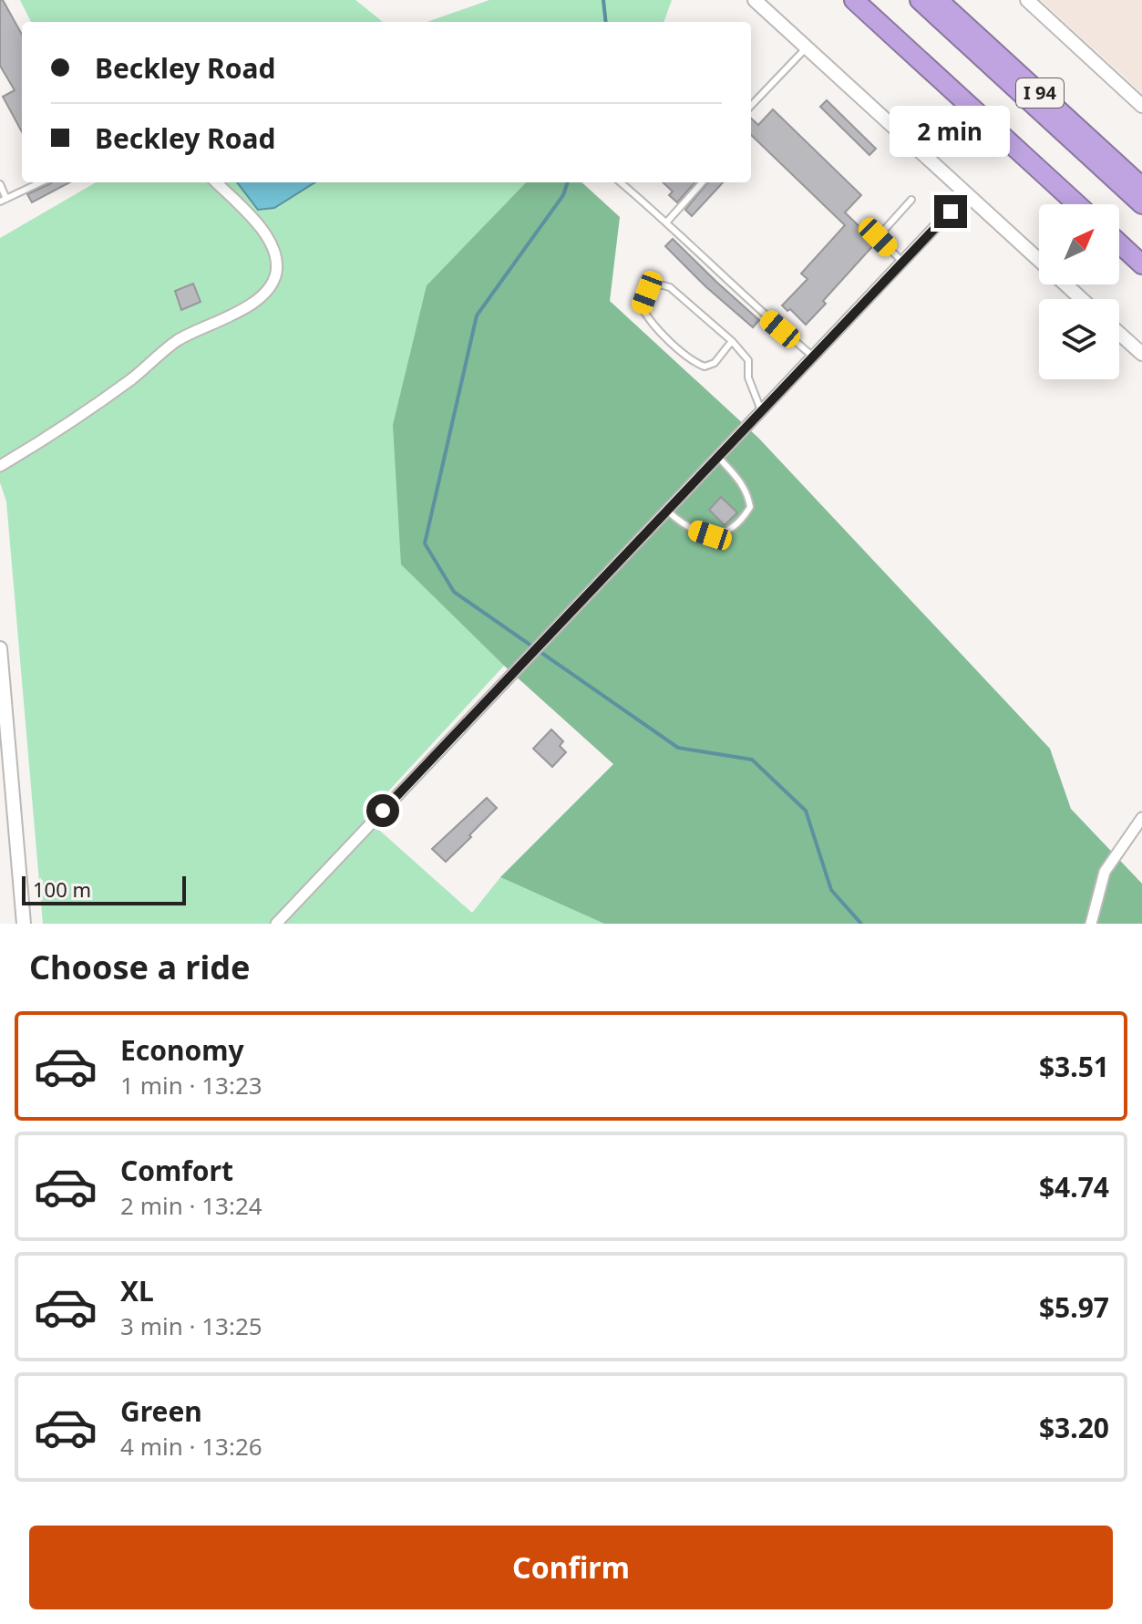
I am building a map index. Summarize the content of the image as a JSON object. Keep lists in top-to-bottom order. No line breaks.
{"streets":{"highway":["I 94"]},"scale_bar":"100 m","north":"top right","page":{"banner":["Beckley Road","Beckley Road"],"bubble":"2 min","scale":"100 m","heading":"Choose a ride","list":[{"name":"Economy","note":"1 min · 13:23","value":"$3.51"},{"name":"Comfort","note":"2 min · 13:24","value":"$4.74"},{"name":"XL","note":"3 min · 13:25","value":"$5.97"},{"name":"Green","note":"4 min · 13:26","value":"$3.20"}],"buttons":"Confirm"}}
